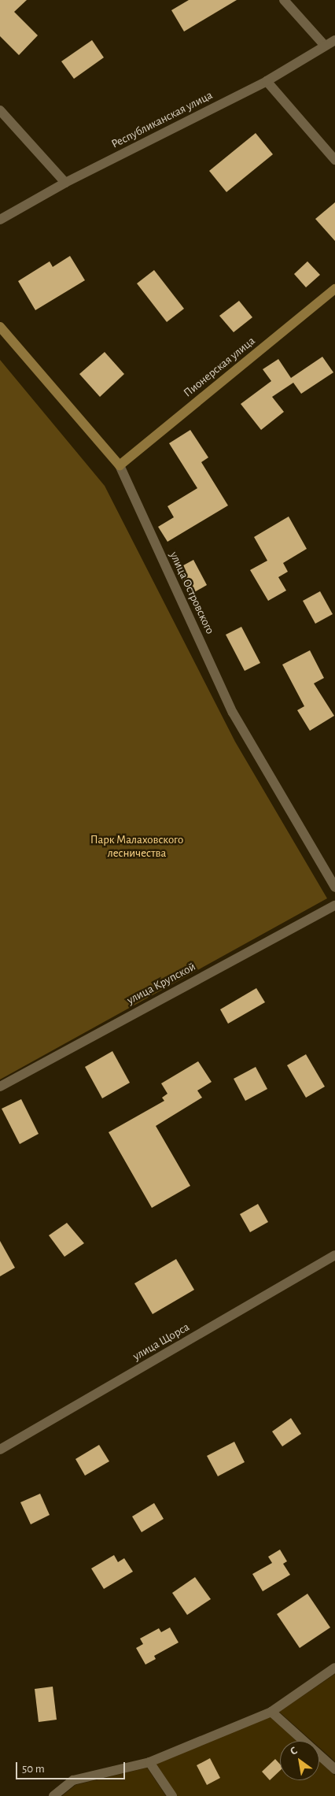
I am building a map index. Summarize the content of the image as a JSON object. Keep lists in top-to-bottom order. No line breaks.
{"streets":{"street":["Республиканская улица","Пионерская улица","улица Островского","улица Крупской","улица Щорса"]},"crossings":[["Пионерская улица","улица Островского"]],"parks":["Парк Малаховского лесничества"],"scale_bar":"50 m","north":"top left"}
